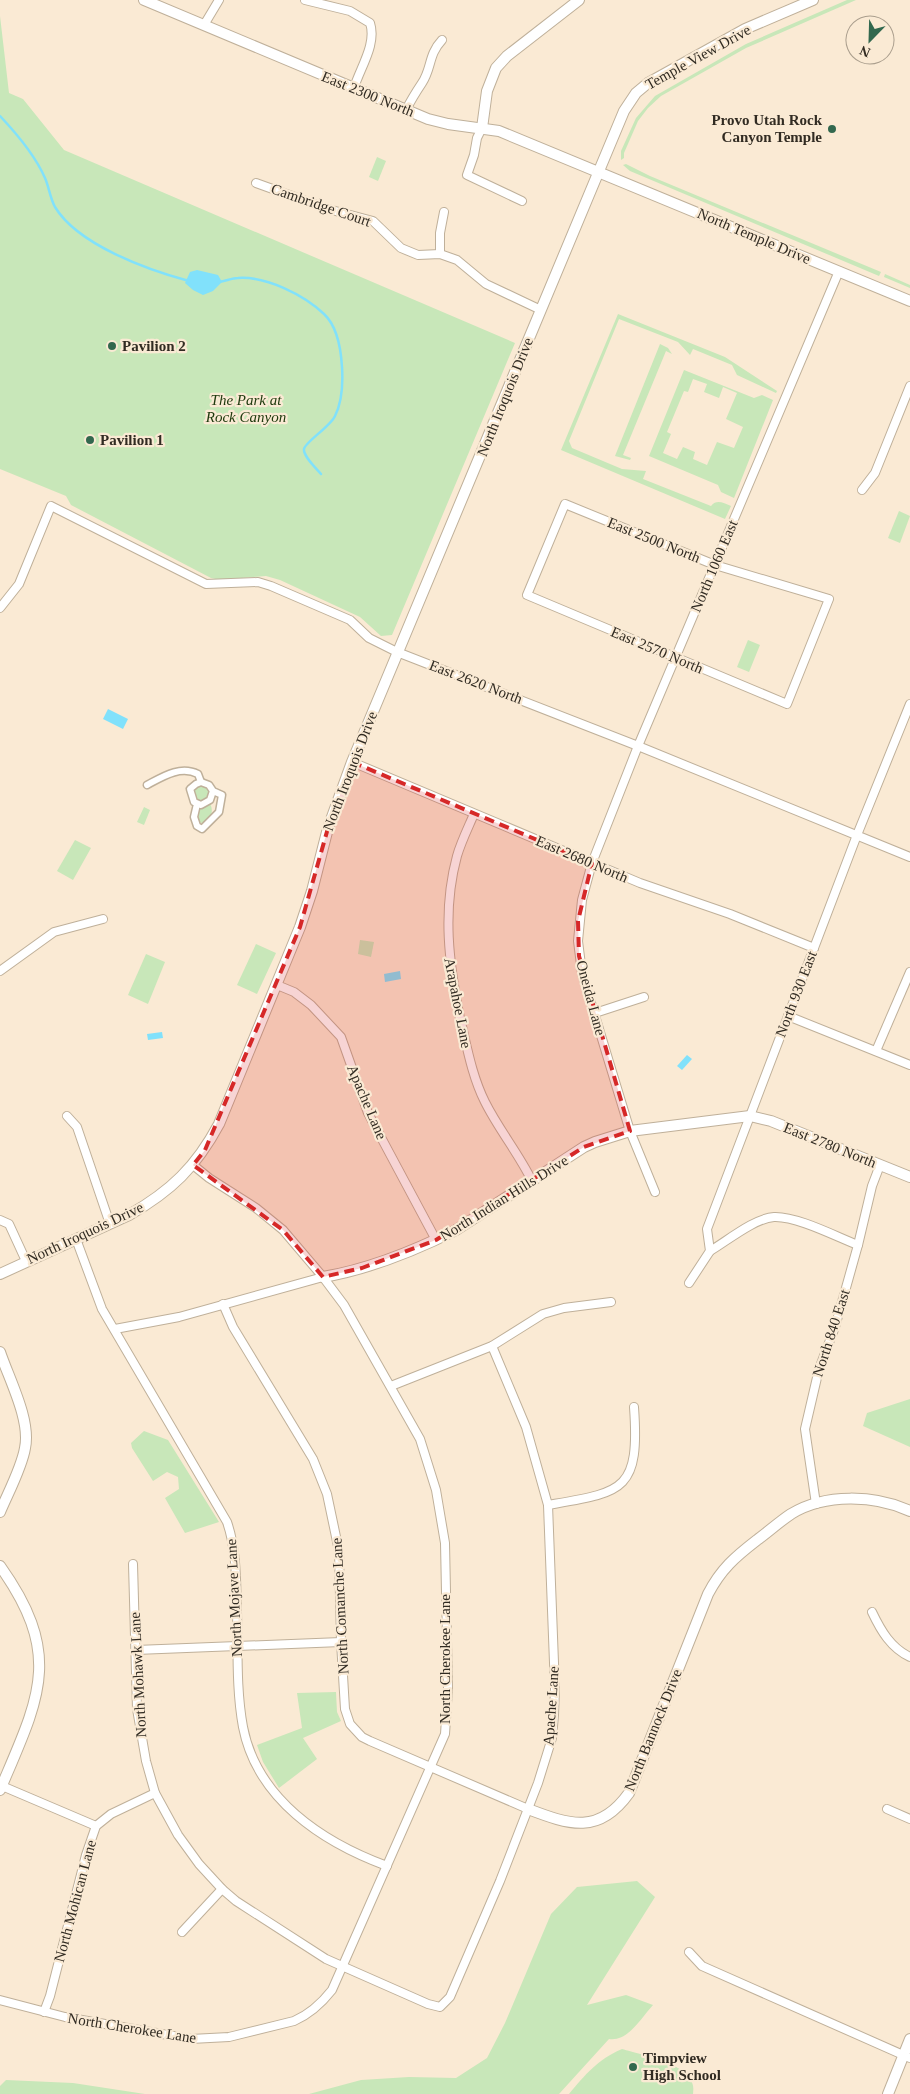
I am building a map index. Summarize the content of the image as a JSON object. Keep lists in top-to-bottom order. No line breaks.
{"streets":{"street":["Temple View Drive","East 2300 North","Cambridge Court","North Temple Drive","North Iroquois Drive","East 2500 North","North 1060 East","East 2570 North","East 2620 North","East 2680 North","North 930 East","Oneida Lane","Arapahoe Lane","Apache Lane","East 2780 North","North Indian Hills Drive","North 840 East","North Mojave Lane","North Comanche Lane","North Cherokee Lane","North Mohawk Lane","North Bannock Drive","North Mohican Lane"]},"crossings":[["Temple View Drive","East 2300 North"],["Temple View Drive","North Temple Drive"],["Temple View Drive","North Iroquois Drive"],["East 2300 North","North Temple Drive"],["East 2300 North","North Iroquois Drive"],["Cambridge Court","North Iroquois Drive"],["North Temple Drive","North Iroquois Drive"],["North Temple Drive","North 1060 East"],["North Iroquois Drive","East 2620 North"],["North Iroquois Drive","East 2680 North"],["North Iroquois Drive","Apache Lane"],["North Iroquois Drive","North Mojave Lane"],["North Iroquois Drive","North Cherokee Lane"],["East 2500 North","North 1060 East"],["East 2500 North","East 2570 North"],["North 1060 East","East 2570 North"],["North 1060 East","East 2620 North"],["North 1060 East","East 2680 North"],["North 1060 East","Oneida Lane"],["East 2620 North","North 930 East"],["East 2680 North","North 930 East"],["East 2680 North","Oneida Lane"],["East 2680 North","Arapahoe Lane"],["North 930 East","East 2780 North"],["North 930 East","North Indian Hills Drive"],["Oneida Lane","North Indian Hills Drive"],["Arapahoe Lane","North Indian Hills Drive"],["Apache Lane","North Indian Hills Drive"],["Apache Lane","North Cherokee Lane"],["Apache Lane","North Mohawk Lane"],["Apache Lane","North Bannock Drive"],["East 2780 North","North Indian Hills Drive"],["East 2780 North","North 840 East"],["North Indian Hills Drive","North Mojave Lane"],["North Indian Hills Drive","North Comanche Lane"],["North Indian Hills Drive","North Cherokee Lane"],["North 840 East","North Bannock Drive"],["North Mojave Lane","North Cherokee Lane"],["North Comanche Lane","North Cherokee Lane"],["North Comanche Lane","North Bannock Drive"],["North Cherokee Lane","North Mohawk Lane"],["North Cherokee Lane","North Bannock Drive"],["North Cherokee Lane","North Mohican Lane"],["North Mohawk Lane","North Mohican Lane"]],"parks":["The Park at Rock Canyon"],"places":["Provo Utah Rock Canyon Temple","Pavilion 2","Pavilion 1","Timpview High School"],"north":"bottom left"}
